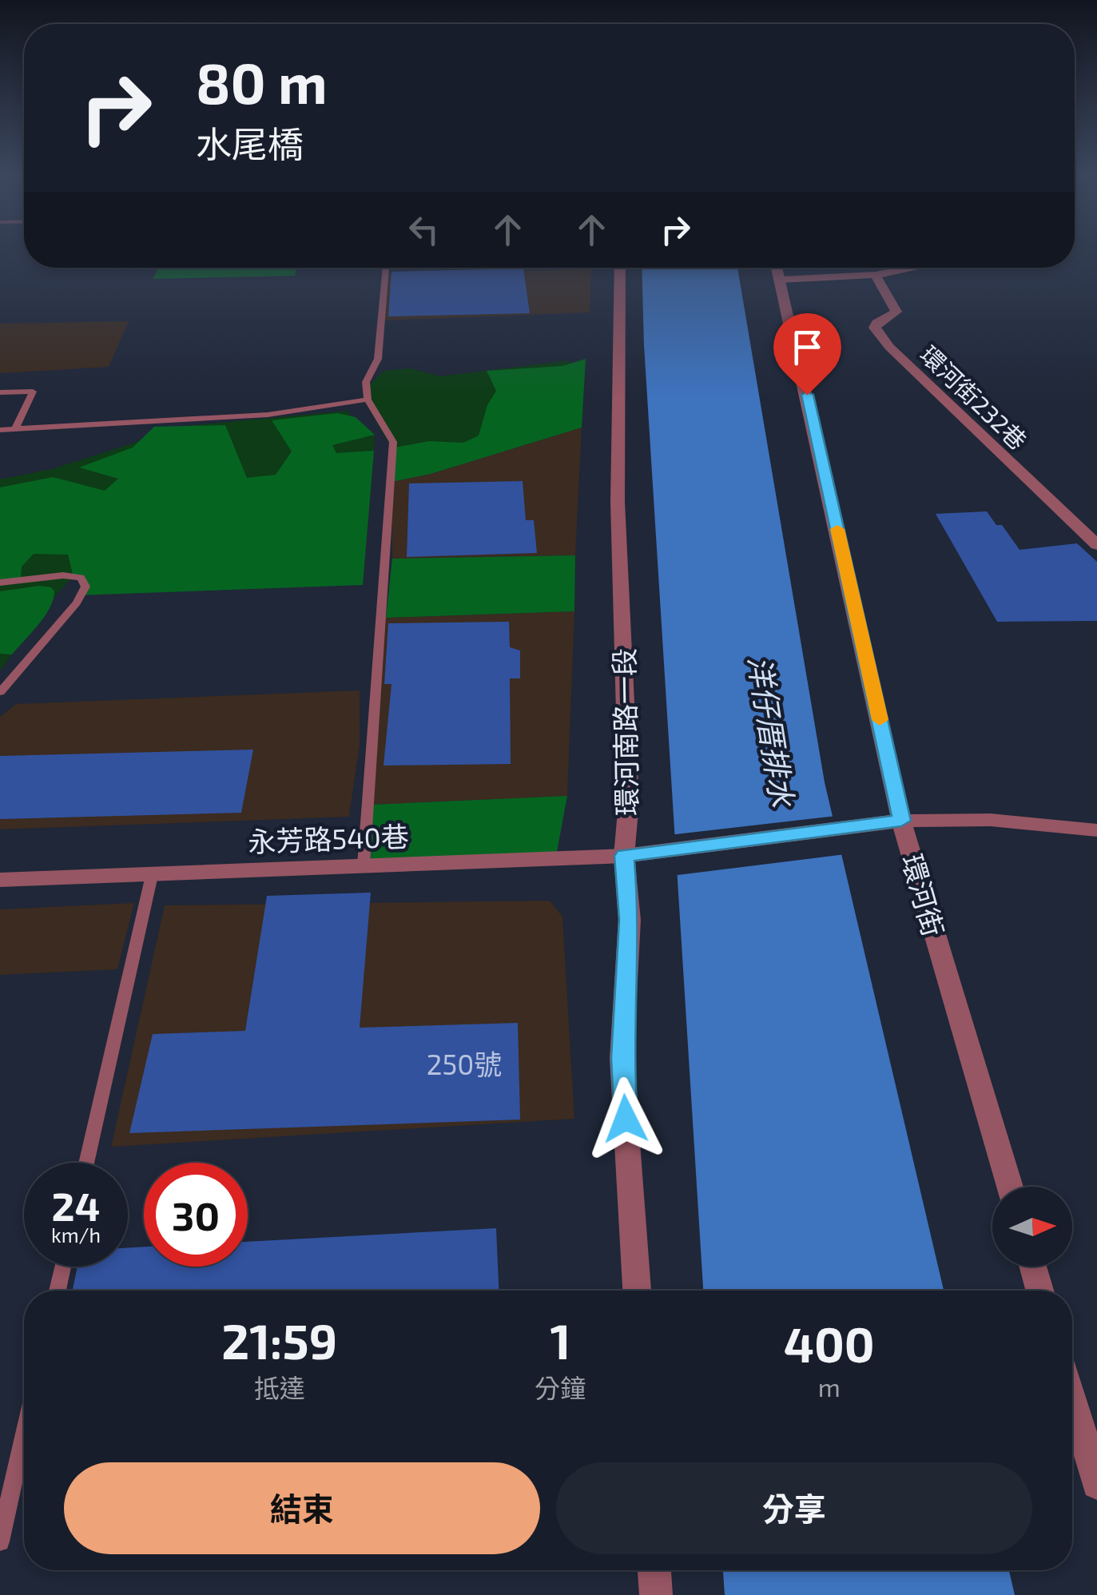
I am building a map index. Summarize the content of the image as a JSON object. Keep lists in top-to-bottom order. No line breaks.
{"streets":{"street":["環河街232巷","環河南路一段","永芳路540巷","環河街"]},"crossings":[["環河南路一段","永芳路540巷"],["永芳路540巷","環河街"]],"water":["洋仔厝排水"],"house_numbers":["250號"],"north":"right","page":{"turn":["80 m","水尾橋"],"speed":"24 km/h","limit":"30","eta":["21:59","抵達","1","分鐘","400","m"],"buttons":["結束","分享"]}}
